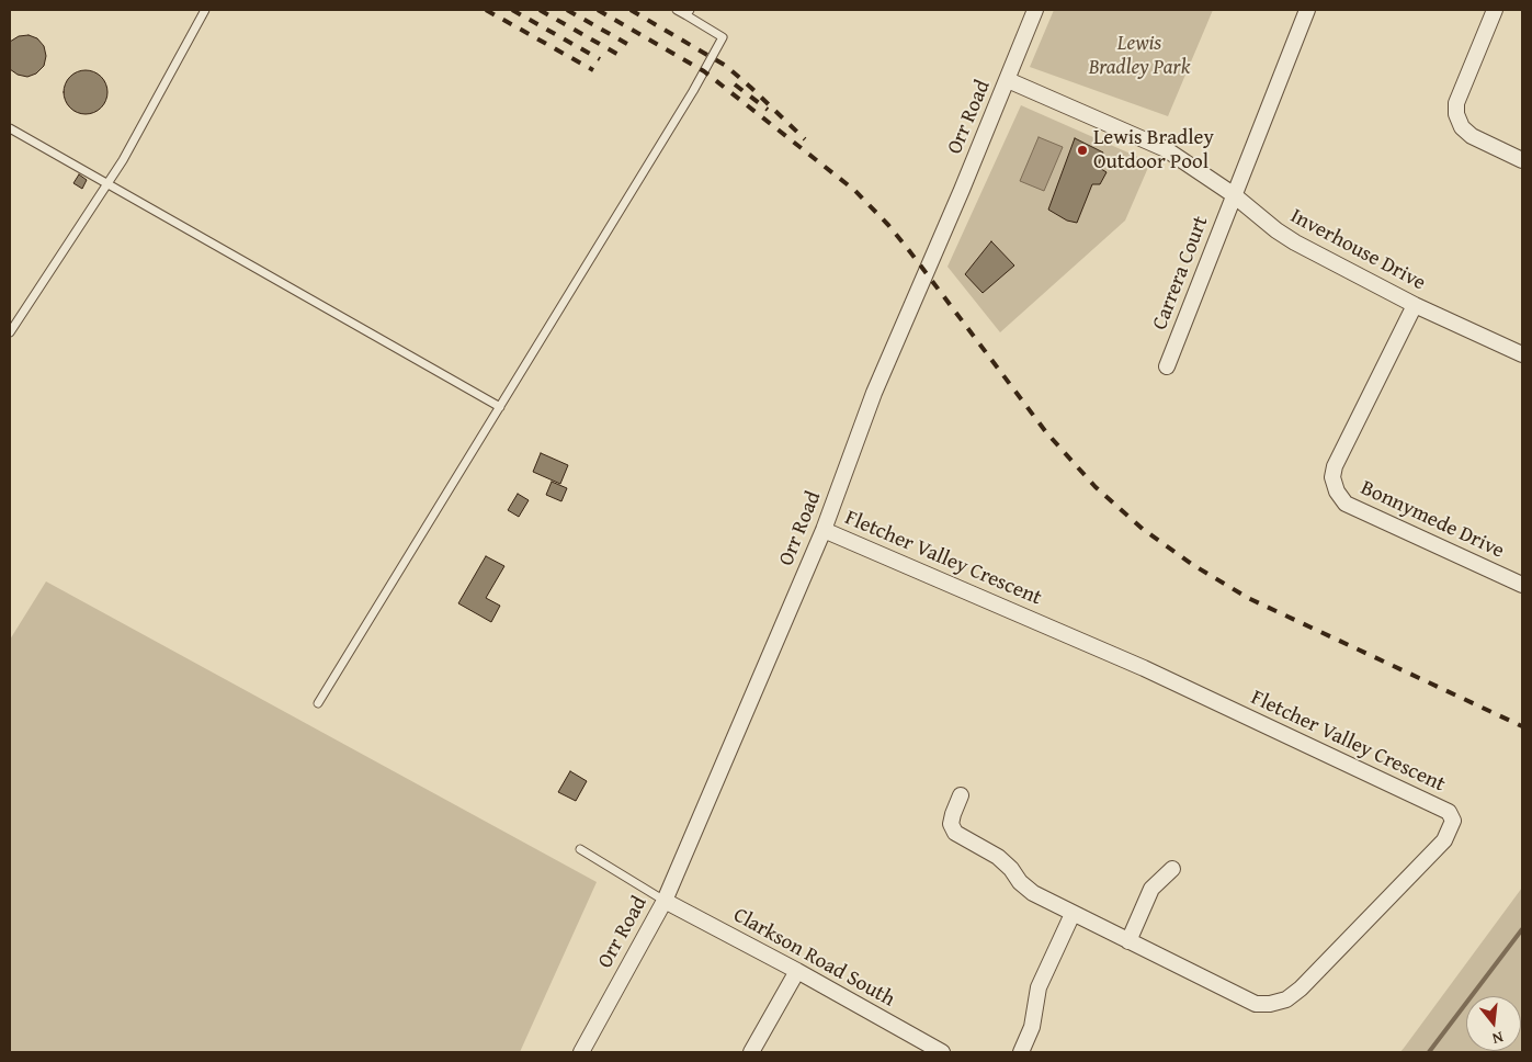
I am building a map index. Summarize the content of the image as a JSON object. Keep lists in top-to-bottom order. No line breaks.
{"streets":{"street":["Orr Road","Inverhouse Drive","Carrera Court","Bonnymede Drive","Fletcher Valley Crescent","Clarkson Road South"]},"crossings":[["Orr Road","Inverhouse Drive"],["Orr Road","Fletcher Valley Crescent"],["Orr Road","Clarkson Road South"],["Inverhouse Drive","Carrera Court"],["Inverhouse Drive","Bonnymede Drive"]],"parks":["Lewis Bradley Park"],"places":["Lewis Bradley Outdoor Pool"],"north":"bottom"}
